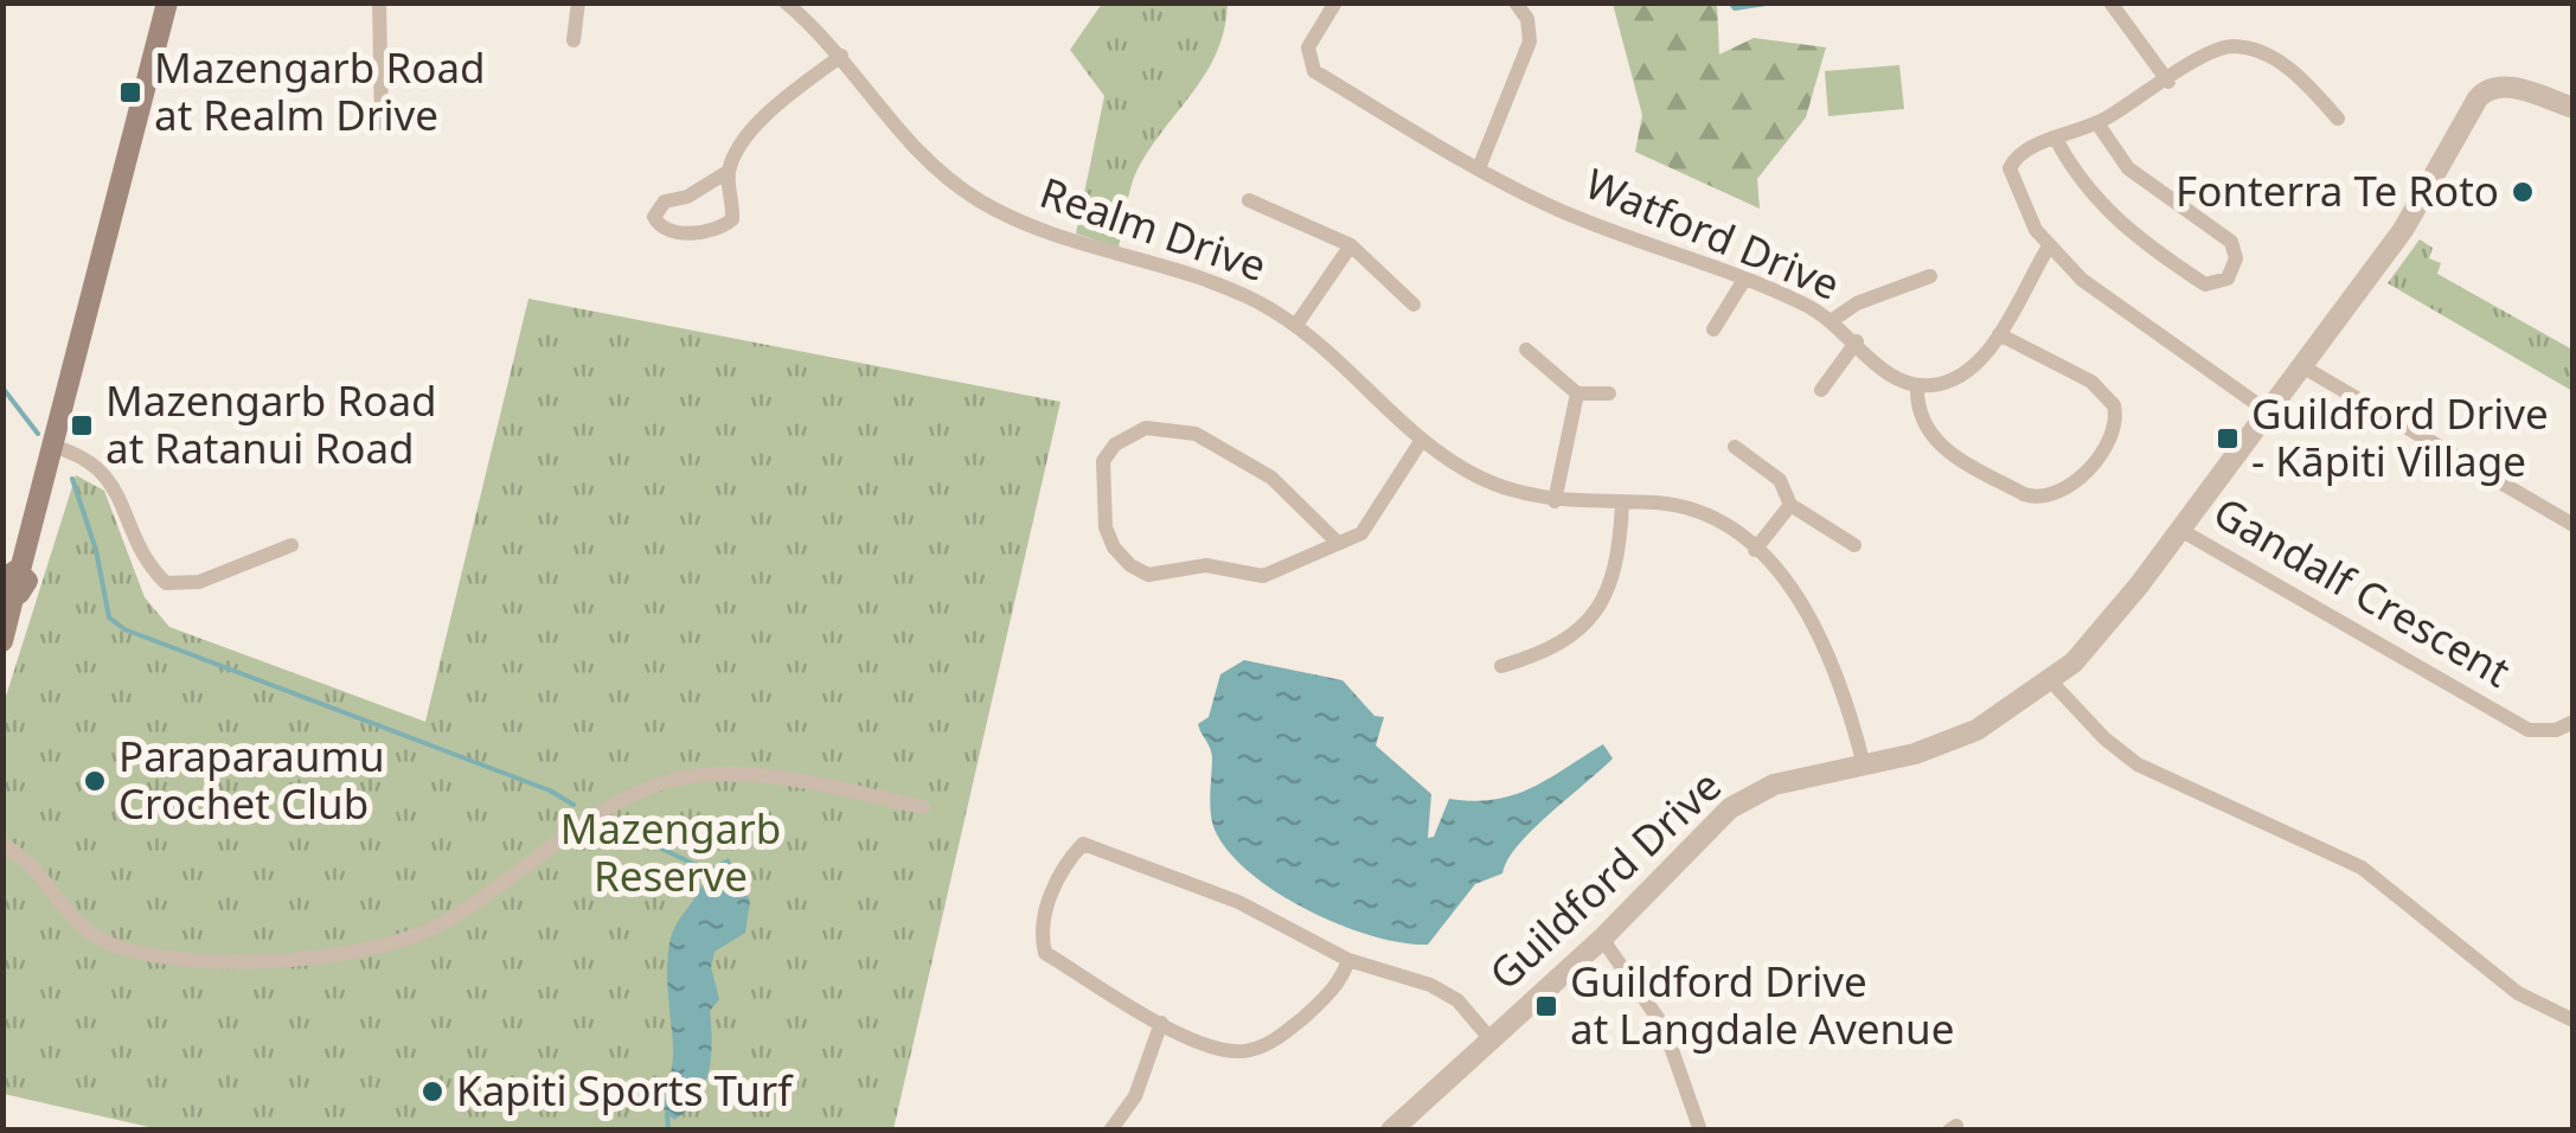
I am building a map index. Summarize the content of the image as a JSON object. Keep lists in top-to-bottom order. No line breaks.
{"streets":{"street":["Realm Drive","Watford Drive","Gandalf Crescent","Guildford Drive"]},"crossings":[["Realm Drive","Guildford Drive"],["Gandalf Crescent","Guildford Drive"]],"parks":["Mazengarb Reserve"],"places":{"transit":["Mazengarb Road at Realm Drive","Mazengarb Road at Ratanui Road","Guildford Drive - Kāpiti Village","Guildford Drive at Langdale Avenue"],"other":["Fonterra Te Roto","Paraparaumu Crochet Club","Kapiti Sports Turf"]}}
